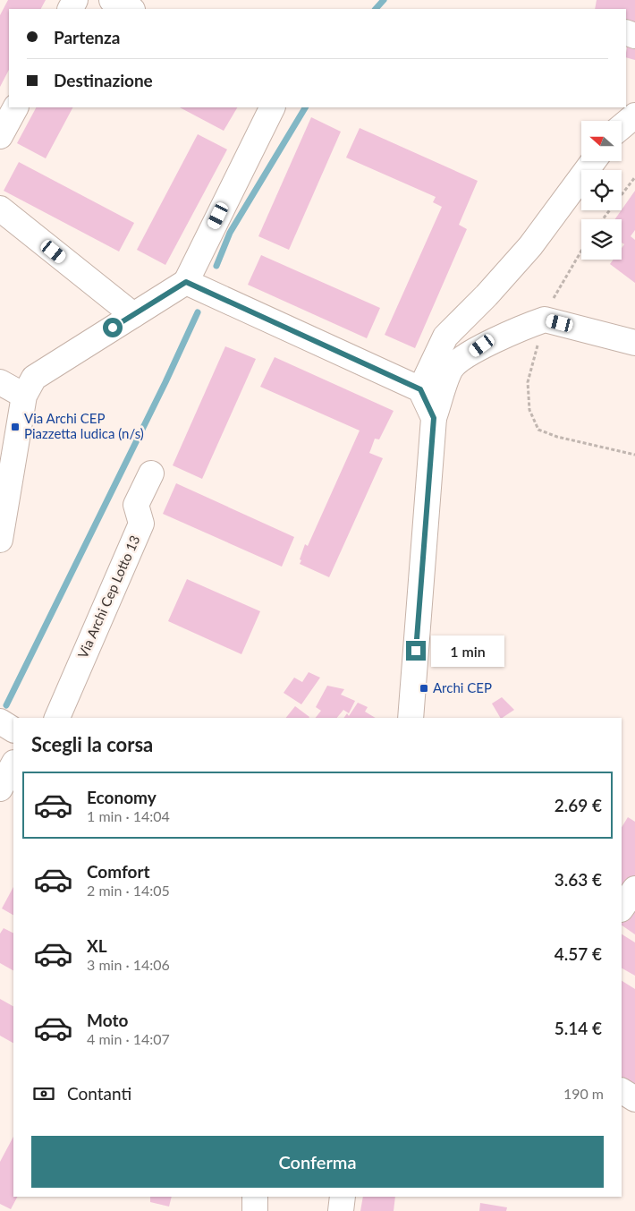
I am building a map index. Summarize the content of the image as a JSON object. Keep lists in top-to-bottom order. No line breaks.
{"streets":{"street":["Via Archi Cep Lotto 13"]},"places":{"transit":["Via Archi CEP Piazzetta ludica (n/s)","Archi CEP"]},"north":"left","page":{"banner":["Partenza","Destinazione"],"bubble":"1 min","heading":"Scegli la corsa","list":[{"name":"Economy","note":"1 min · 14:04","value":"2.69 €"},{"name":"Comfort","note":"2 min · 14:05","value":"3.63 €"},{"name":"XL","note":"3 min · 14:06","value":"4.57 €"},{"name":"Moto","note":"4 min · 14:07","value":"5.14 €"}],"pay":["Contanti","190 m"],"buttons":"Conferma"}}
